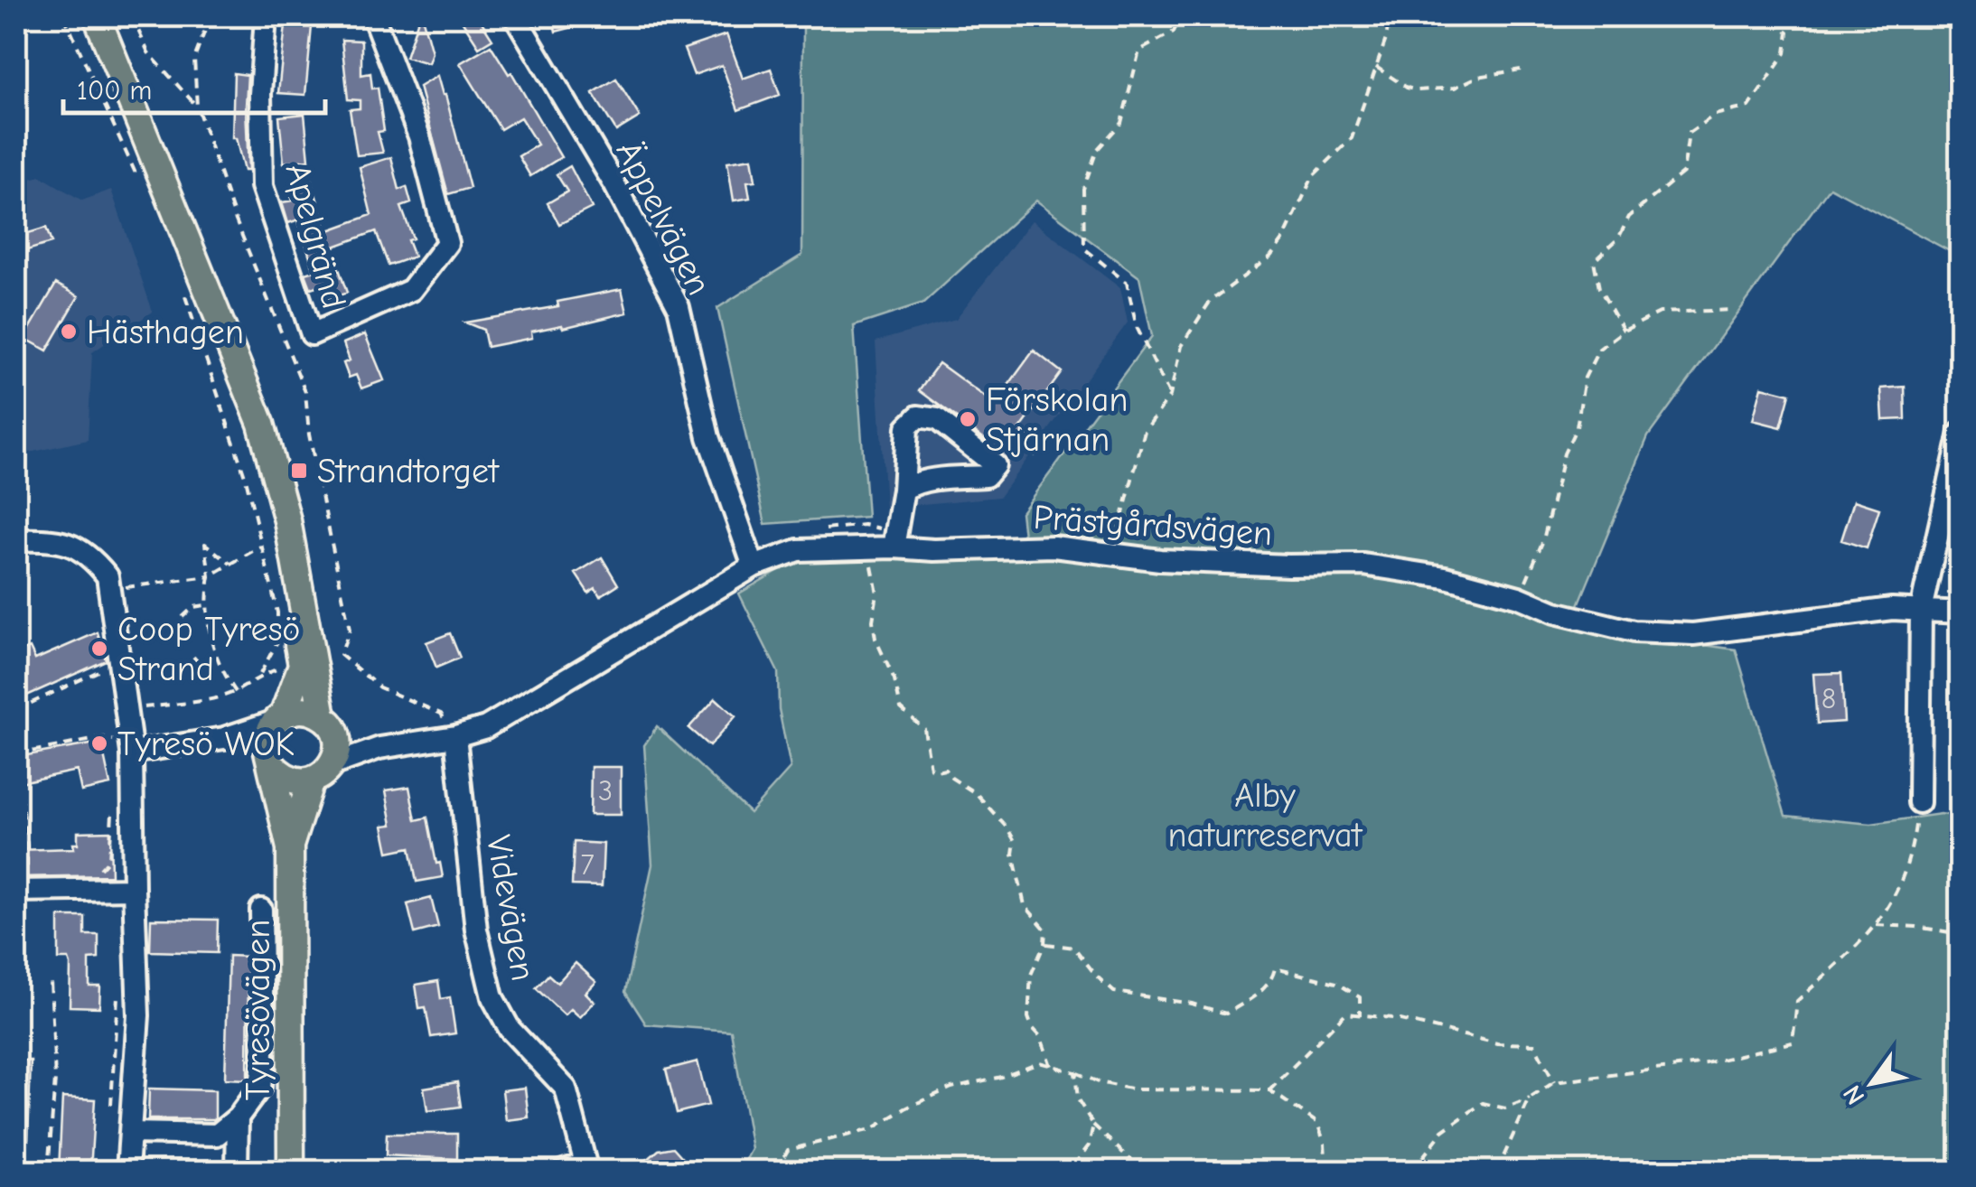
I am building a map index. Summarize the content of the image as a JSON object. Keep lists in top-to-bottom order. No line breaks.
{"streets":{"main road":["Tyresövägen"],"street":["Äppelvägen","Apelgränd","Prästgårdsvägen","Videvägen"]},"crossings":[["Äppelvägen","Prästgårdsvägen"],["Prästgårdsvägen","Videvägen"],["Prästgårdsvägen","Tyresövägen"]],"parks":["Alby naturreservat"],"places":{"other":["Hästhagen","Förskolan Stjärnan","Coop Tyresö Strand","Tyresö WOK"],"transit":["Strandtorget"]},"house_numbers":["8","3","7"],"scale_bar":"100 m","north":"bottom left"}
